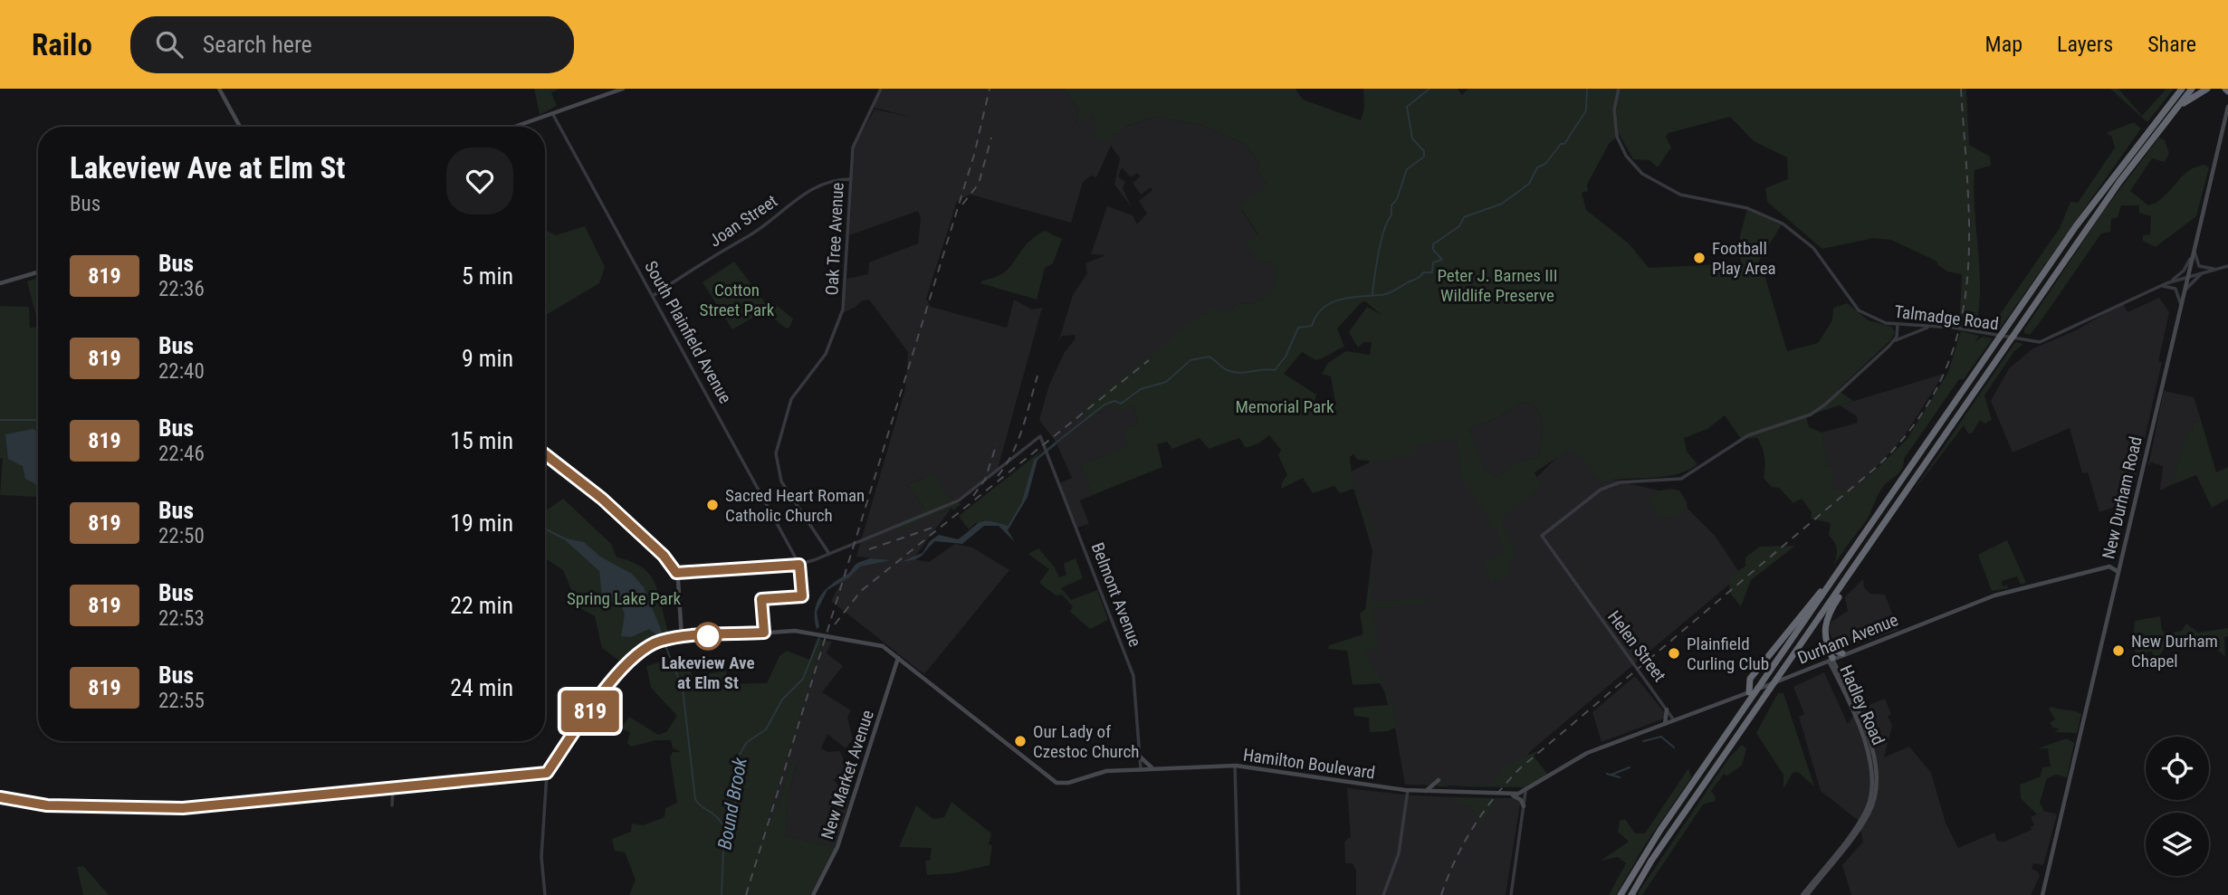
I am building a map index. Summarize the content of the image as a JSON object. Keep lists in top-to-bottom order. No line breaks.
{"streets":{"main road":["New Durham Road","Durham Avenue","Hadley Road","Hamilton Boulevard","New Market Avenue"],"street":["Joan Street","Oak Tree Avenue","Talmadge Road","South Plainfield Avenue","Belmont Avenue","Helen Street"]},"crossings":[["Joan Street","Oak Tree Avenue"],["Joan Street","South Plainfield Avenue"],["Oak Tree Avenue","Belmont Avenue"],["Talmadge Road","New Durham Road"],["New Durham Road","Durham Avenue"],["Belmont Avenue","Hamilton Boulevard"],["Durham Avenue","Helen Street"],["Durham Avenue","Hadley Road"],["Durham Avenue","Hamilton Boulevard"]],"water":["Bound Brook"],"parks":["Peter J. Barnes III Wildlife Preserve","Cotton Street Park","Memorial Park","Spring Lake Park"],"places":["Football Play Area","Sacred Heart Roman Catholic Church","Lakeview Ave at Elm St","New Durham Chapel","Plainfield Curling Club","Our Lady of Czestoc Church"],"lines":["bus line 819"],"page":{"header":"Railo","search":"Search here","nav":["Map","Layers","Share"],"on_map":"819","heading":["Lakeview Ave at Elm St","Bus"],"list":[{"mark":"819","name":"Bus","note":"22:36","value":"5 min"},{"mark":"819","name":"Bus","note":"22:40","value":"9 min"},{"mark":"819","name":"Bus","note":"22:46","value":"15 min"},{"mark":"819","name":"Bus","note":"22:50","value":"19 min"},{"mark":"819","name":"Bus","note":"22:53","value":"22 min"},{"mark":"819","name":"Bus","note":"22:55","value":"24 min"}]}}
